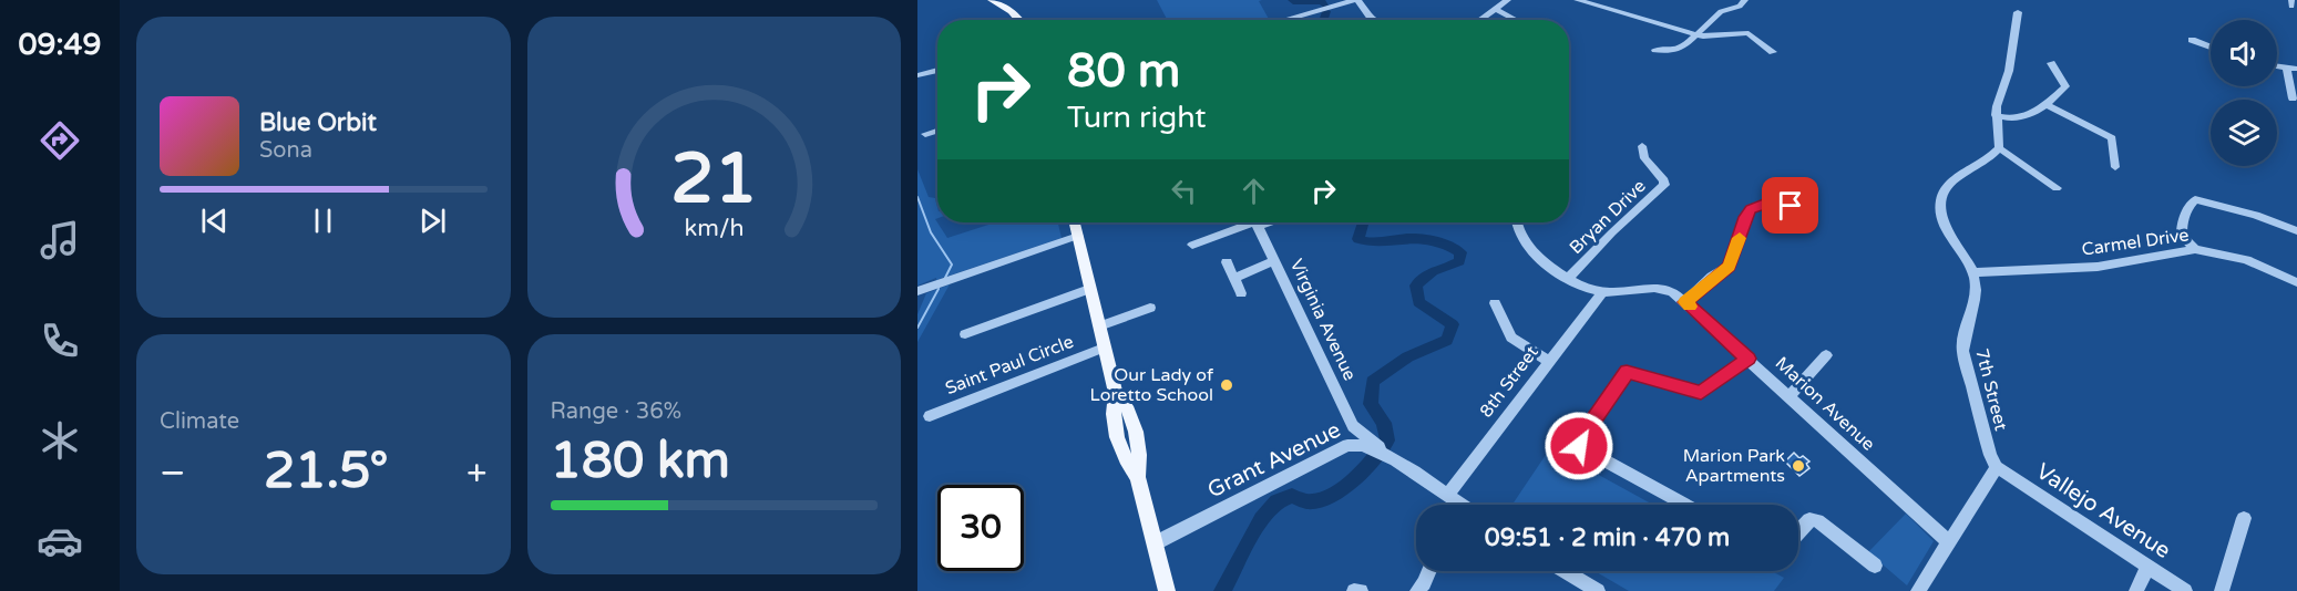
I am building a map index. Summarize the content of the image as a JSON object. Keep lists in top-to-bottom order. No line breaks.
{"streets":{"street":["Bryan Drive","Carmel Drive","Virginia Avenue","Saint Paul Circle","8th Street","7th Street","Marion Avenue","Grant Avenue","Vallejo Avenue"]},"crossings":[["Bryan Drive","Marion Avenue"],["Carmel Drive","7th Street"],["Virginia Avenue","Grant Avenue"],["8th Street","Marion Avenue"],["8th Street","Grant Avenue"],["7th Street","Vallejo Avenue"]],"places":["Our Lady of Loretto School","Marion Park Apartments"],"page":{"tabs":"09:49","turn":["80 m","Turn right"],"song":["Blue Orbit","Sona"],"tile":["Climate",["Range · 36%","180 km"]],"heat":["−","21.5°","+"],"limit":"30","trip":"09:51 · 2 min · 470 m","gauge":["21","km/h"]}}
